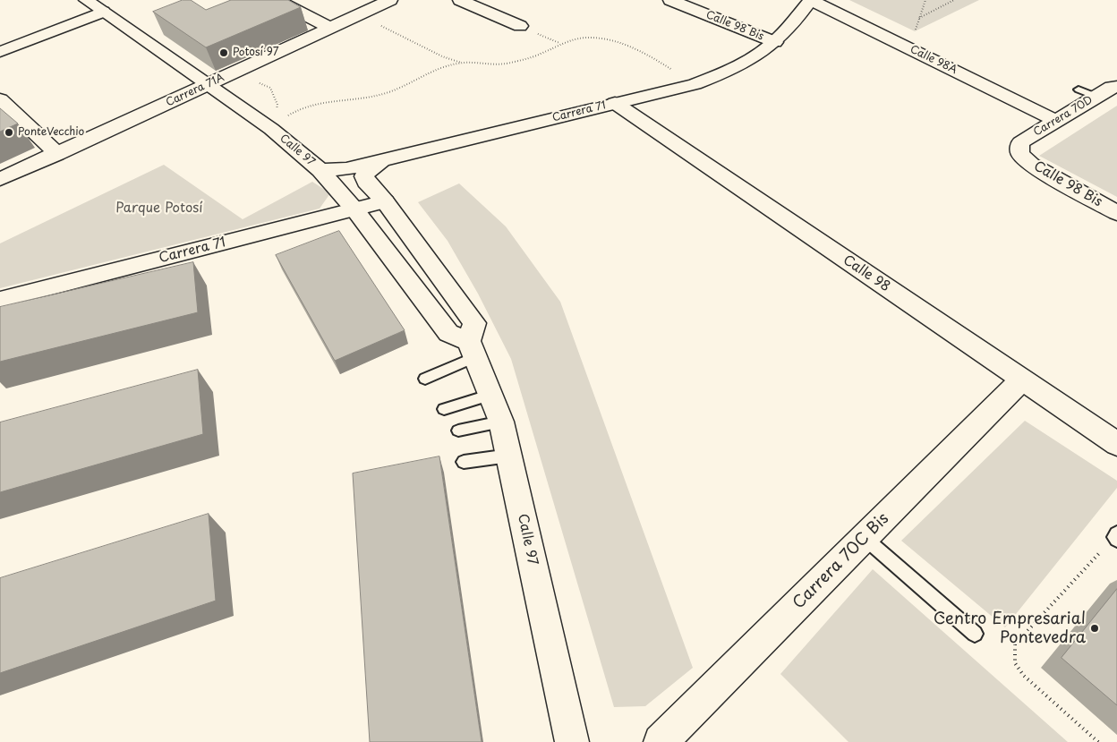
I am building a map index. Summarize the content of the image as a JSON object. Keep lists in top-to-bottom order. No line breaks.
{"streets":{"street":["Calle 98 Bis","Calle 98A","Carrera 71A","Carrera 71","Carrera 70D","Calle 97","Calle 98","Carrera 70C Bis"]},"crossings":[["Calle 98 Bis","Carrera 71"],["Calle 98 Bis","Carrera 70D"],["Calle 98A","Carrera 71"],["Calle 98A","Carrera 70D"],["Carrera 71A","Calle 97"],["Carrera 71","Calle 97"],["Carrera 71","Calle 98"],["Calle 98","Carrera 70C Bis"]],"parks":["Parque Potosí"],"places":["Potosí 97","PonteVecchio","Centro Empresarial Pontevedra"]}
